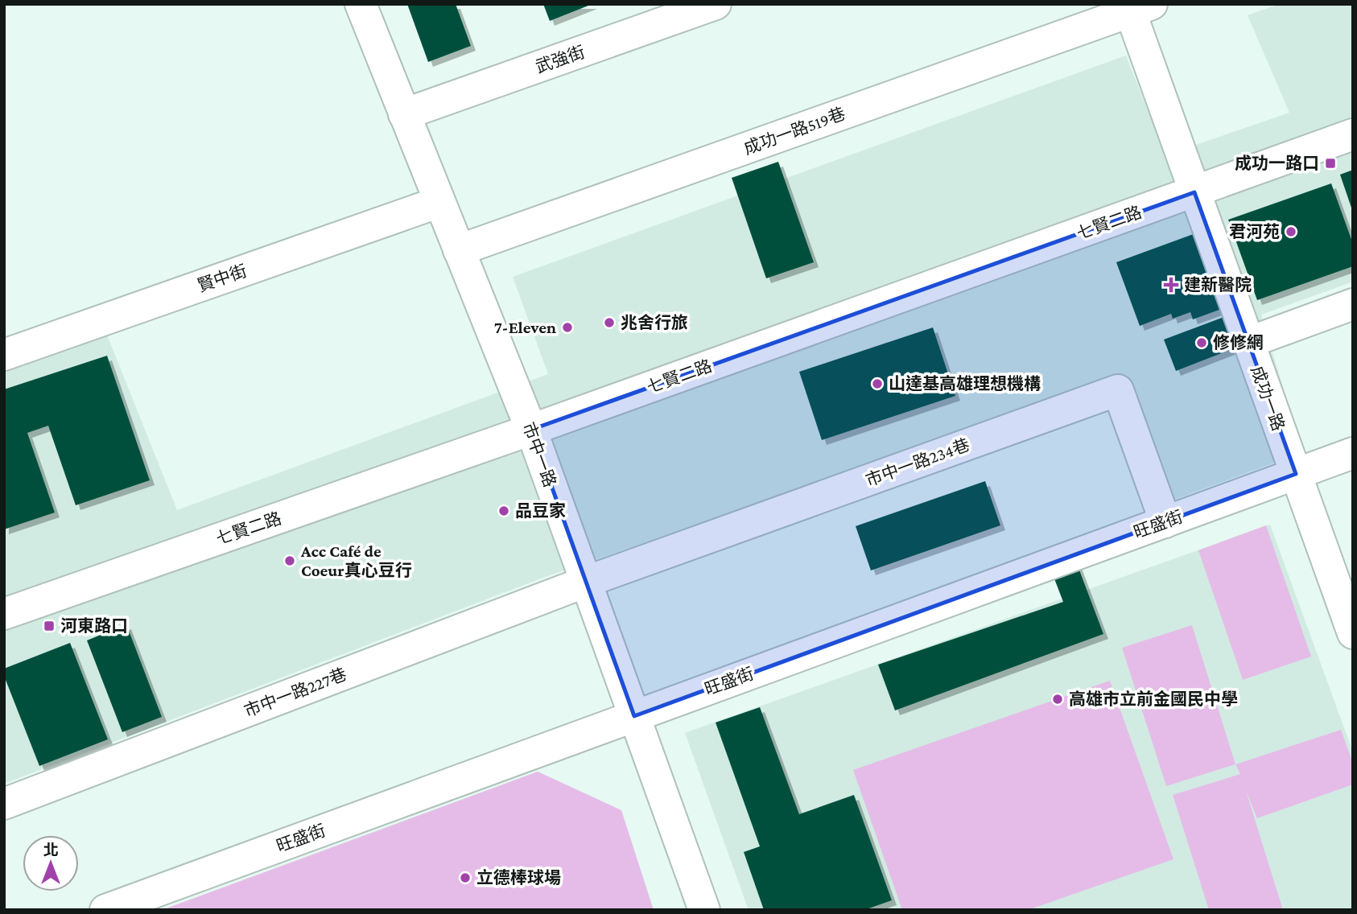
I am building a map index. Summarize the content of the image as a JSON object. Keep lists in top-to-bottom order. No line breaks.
{"streets":{"street":["武強街","成功一路519巷","七賢二路","賢中街","成功一路","市中一路","市中一路234巷","旺盛街","市中一路227巷"]},"crossings":[["武強街","市中一路"],["成功一路519巷","成功一路"],["成功一路519巷","市中一路"],["七賢二路","成功一路"],["七賢二路","市中一路"],["賢中街","市中一路"],["成功一路","旺盛街"],["市中一路","市中一路234巷"],["市中一路","旺盛街"],["市中一路","市中一路227巷"],["市中一路234巷","旺盛街"],["市中一路234巷","市中一路227巷"]],"places":{"transit":["成功一路口","河東路口"],"other":["君河苑","兆舍行旅","7-Eleven","修修網","山達基高雄理想機構","品豆家","Acc Café de Coeur真心豆行","高雄市立前金國民中學","立德棒球場"],"health":["建新醫院"]},"north":"top"}
